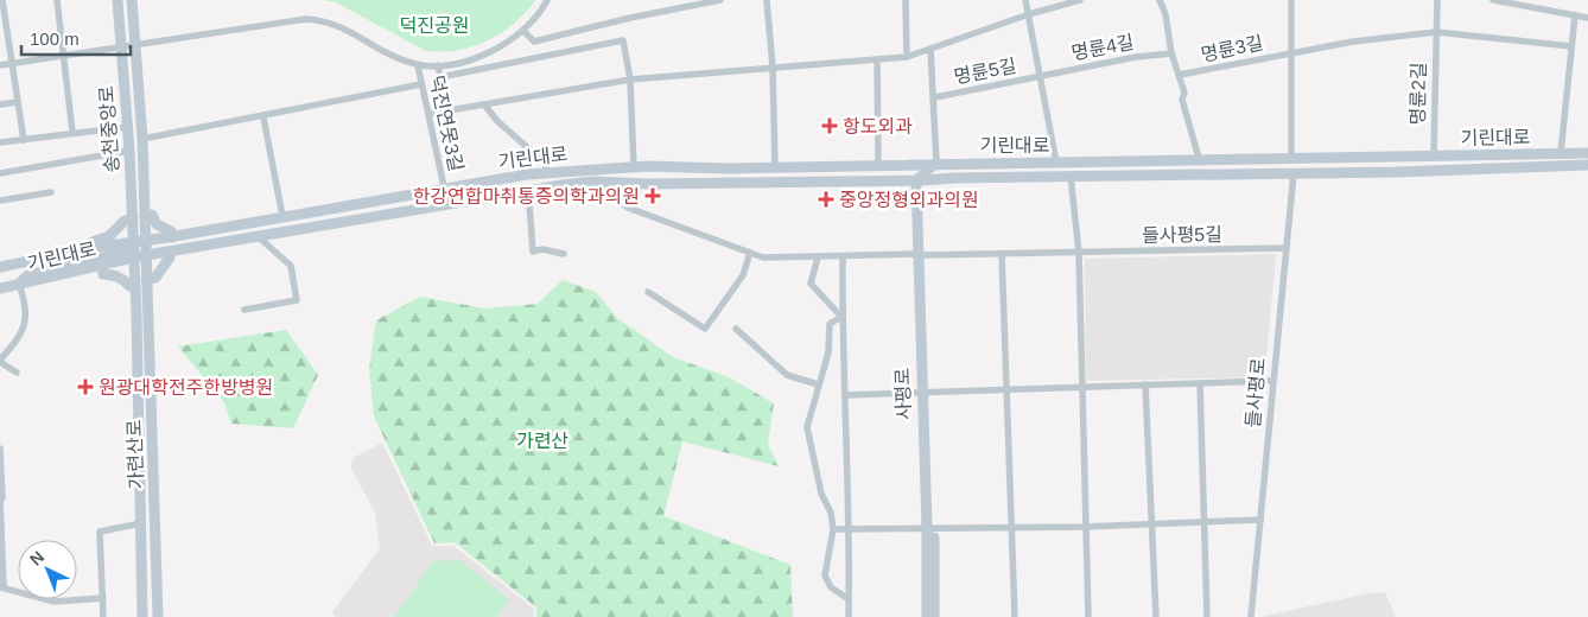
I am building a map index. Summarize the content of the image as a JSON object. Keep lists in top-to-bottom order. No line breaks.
{"streets":{"street":["명륜4길","명륜3길","명륜5길","명륜2길","덕진연못3길","송천중앙로","기린대로","들사평5길","들사평로","사평로","가련산로"]},"crossings":[["명륜4길","명륜5길"],["명륜3길","명륜2길"],["명륜3길","기린대로"],["명륜5길","덕진연못3길"],["명륜5길","기린대로"],["명륜2길","기린대로"],["덕진연못3길","기린대로"],["송천중앙로","기린대로"],["송천중앙로","가련산로"],["기린대로","들사평5길"],["기린대로","들사평로"],["기린대로","사평로"],["기린대로","가련산로"],["들사평5길","들사평로"],["들사평5길","사평로"]],"parks":["덕진공원","가련산"],"places":{"health":["항도외과","한강연합마취통증의학과의원","중앙정형외과의원","원광대학전주한방병원"]},"scale_bar":"100 m","north":"top left"}
